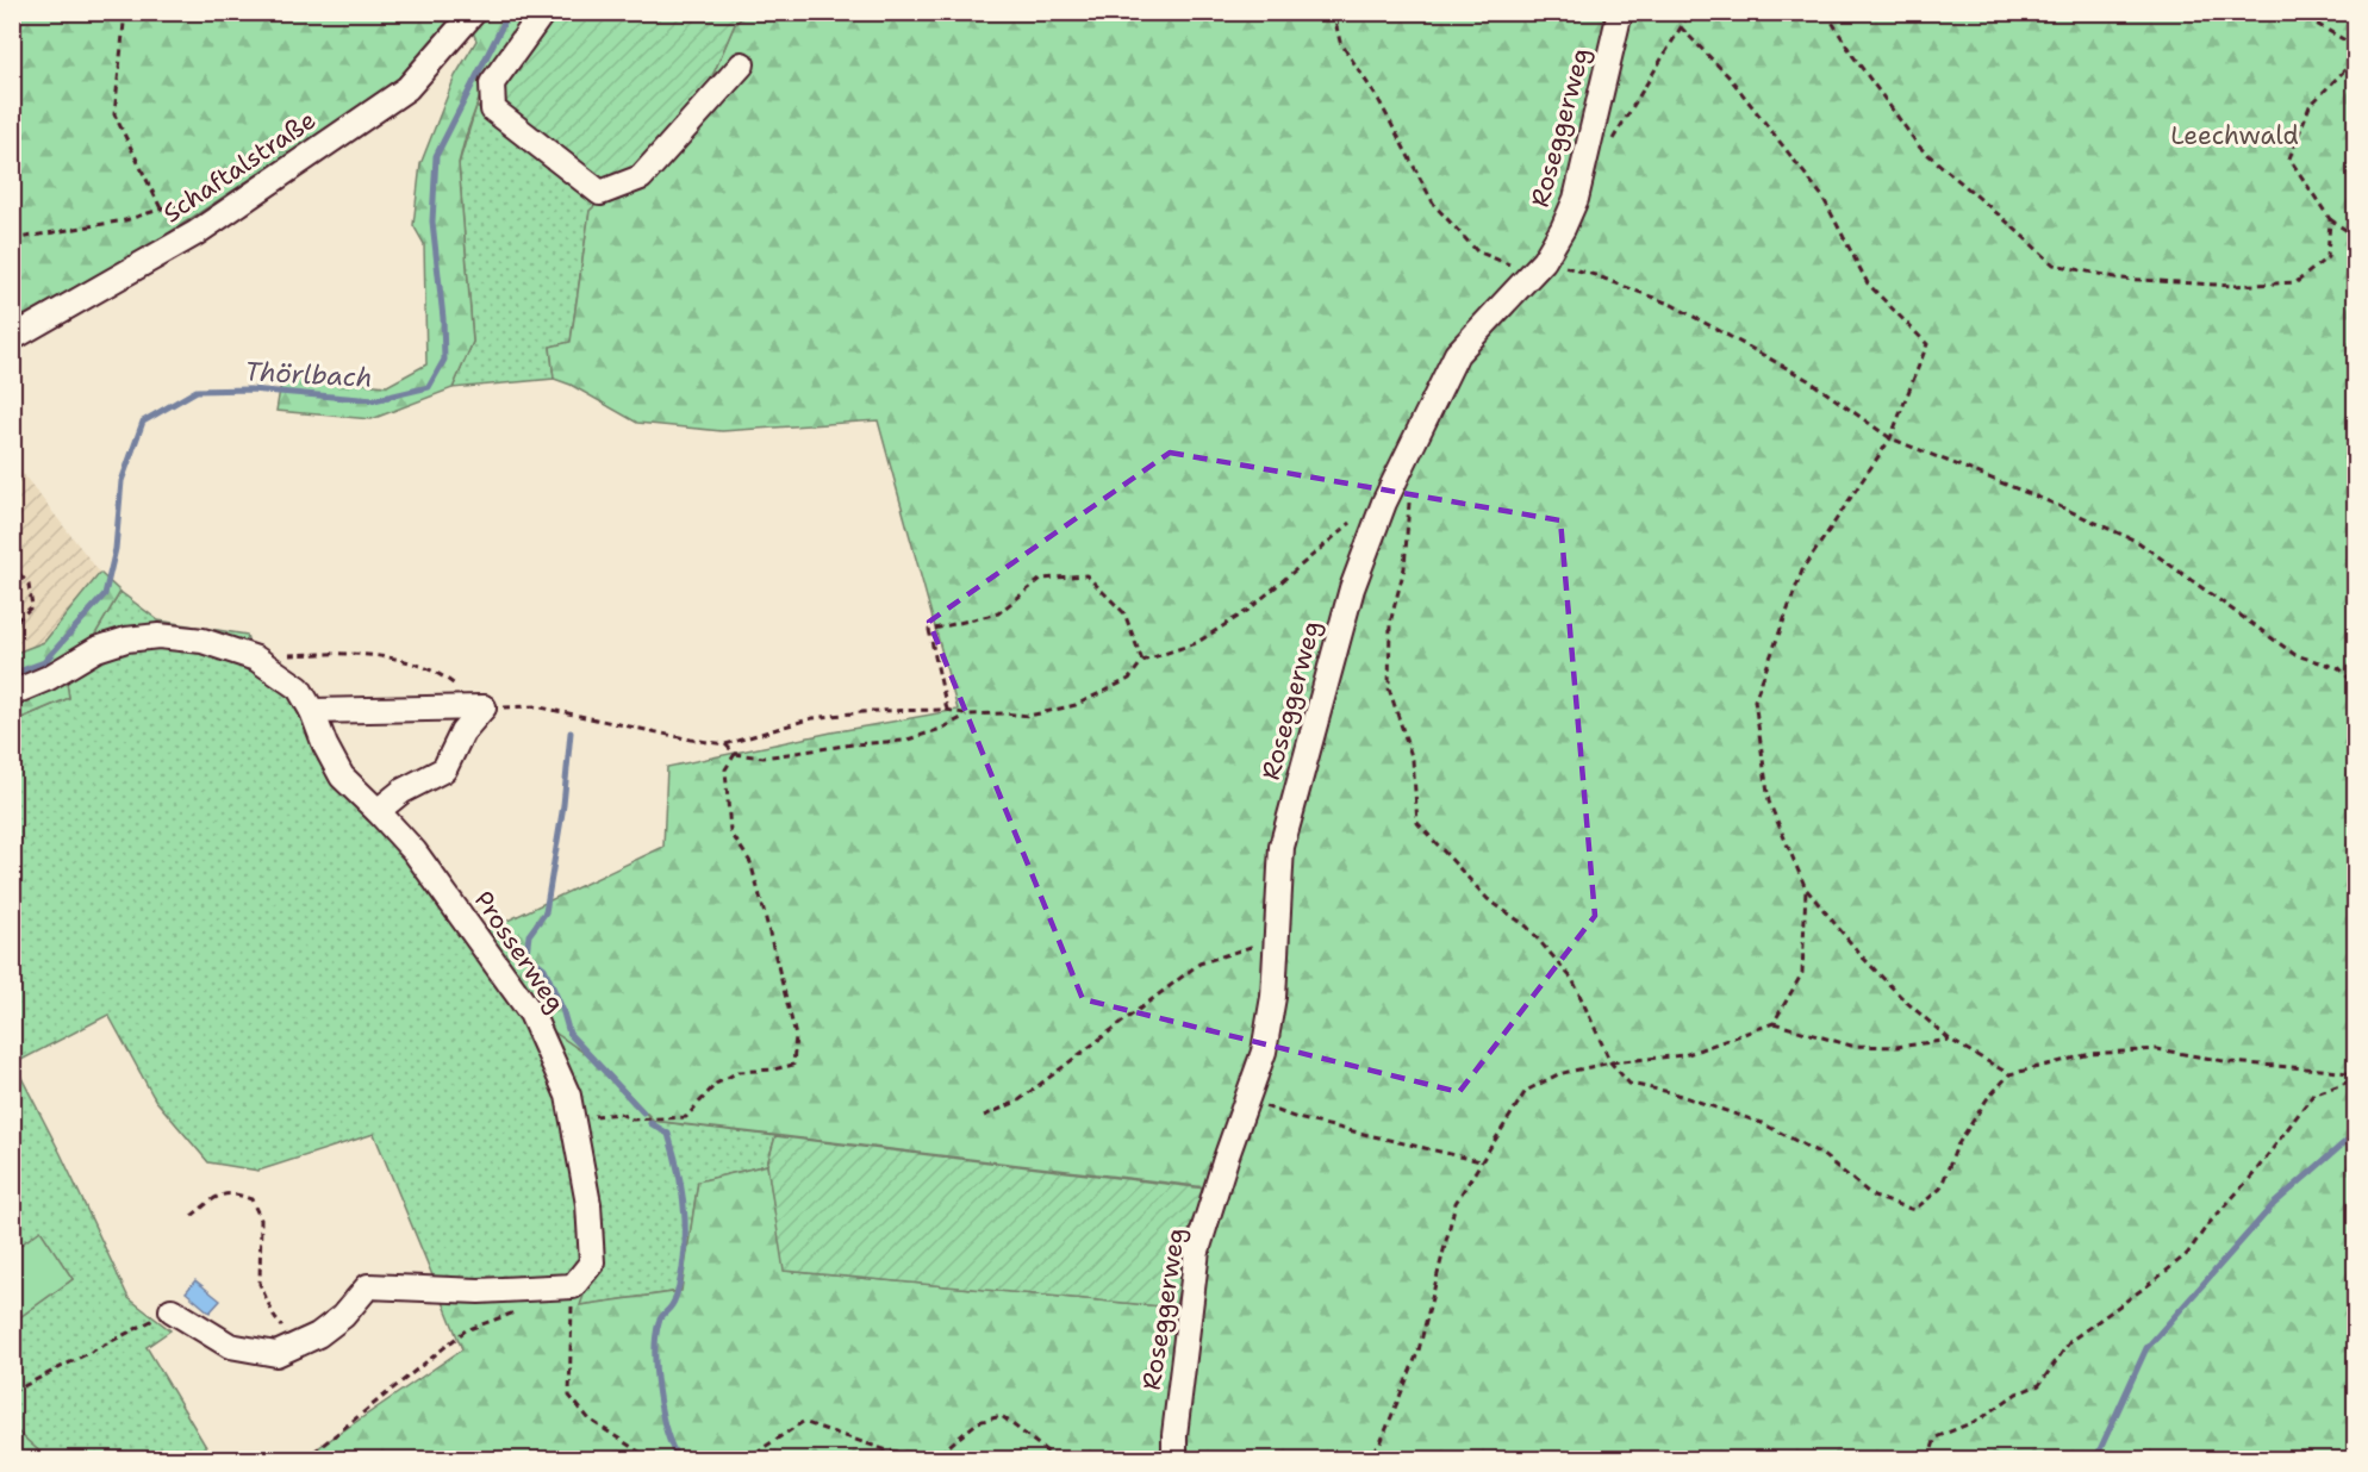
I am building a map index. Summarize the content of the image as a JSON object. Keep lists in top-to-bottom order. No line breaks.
{"streets":{"street":["Roseggerweg","Schaftalstraße","Prosserweg"]},"water":["Thörlbach"],"parks":["Leechwald"]}
